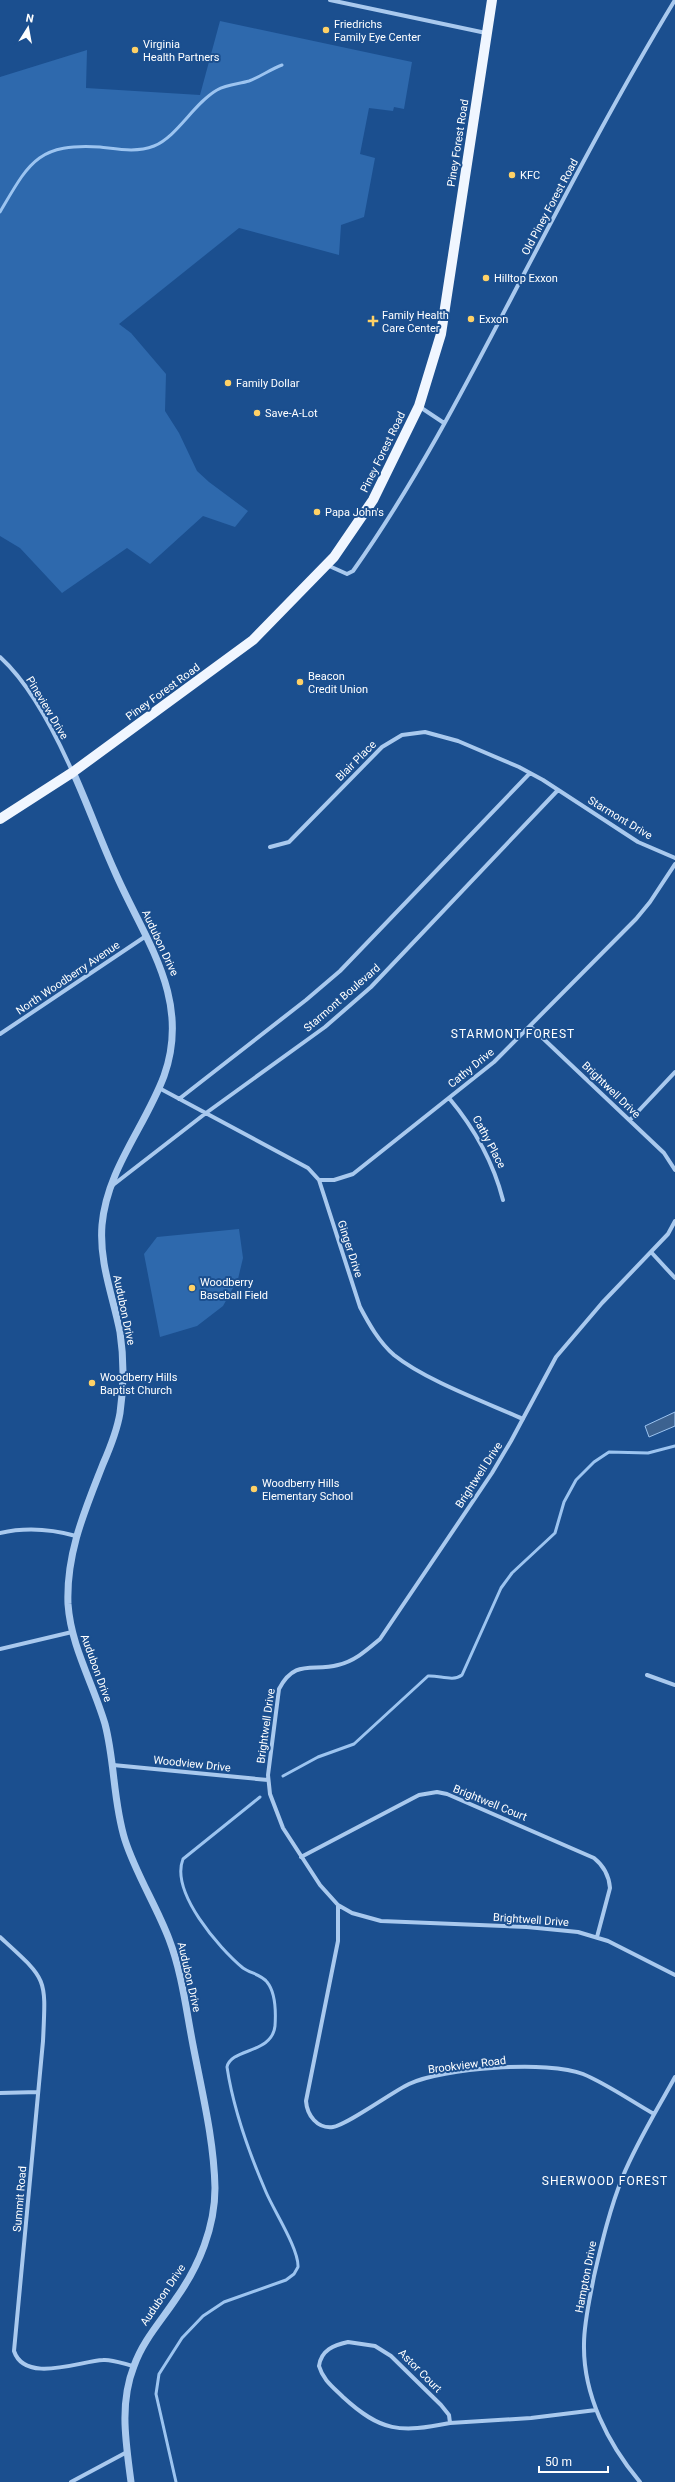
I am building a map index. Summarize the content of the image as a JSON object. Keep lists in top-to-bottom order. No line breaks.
{"streets":{"main road":["Piney Forest Road"],"street":["Old Piney Forest Road","Pineview Drive","Blair Place","Starmont Drive","Audubon Drive","North Woodberry Avenue","Starmont Boulevard","Cathy Drive","Brightwell Drive","Cathy Place","Ginger Drive","Woodview Drive","Brightwell Court","Brookview Road","Summit Road","Hampton Drive","Astor Court"]},"crossings":[["Piney Forest Road","Old Piney Forest Road"],["Piney Forest Road","Pineview Drive"],["Piney Forest Road","Audubon Drive"],["Pineview Drive","Audubon Drive"],["Blair Place","Starmont Drive"],["Blair Place","Starmont Boulevard"],["Starmont Drive","Starmont Boulevard"],["Audubon Drive","North Woodberry Avenue"],["Audubon Drive","Starmont Boulevard"],["Audubon Drive","Ginger Drive"],["Audubon Drive","Woodview Drive"],["Audubon Drive","Summit Road"],["Starmont Boulevard","Ginger Drive"],["Cathy Drive","Brightwell Drive"],["Cathy Drive","Cathy Place"],["Cathy Drive","Ginger Drive"],["Brightwell Drive","Ginger Drive"],["Brightwell Drive","Woodview Drive"],["Brightwell Drive","Brightwell Court"],["Brightwell Drive","Brookview Road"],["Brookview Road","Hampton Drive"],["Hampton Drive","Astor Court"]],"districts":["STARMONT FOREST","SHERWOOD FOREST"],"places":{"other":["Friedrichs Family Eye Center","Virginia Health Partners","KFC","Hilltop Exxon","Exxon","Family Dollar","Save-A-Lot","Papa John's","Beacon Credit Union","Woodberry Baseball Field","Woodberry Hills Baptist Church","Woodberry Hills Elementary School"],"health":["Family Health Care Center"]},"scale_bar":"50 m","north":"top"}
